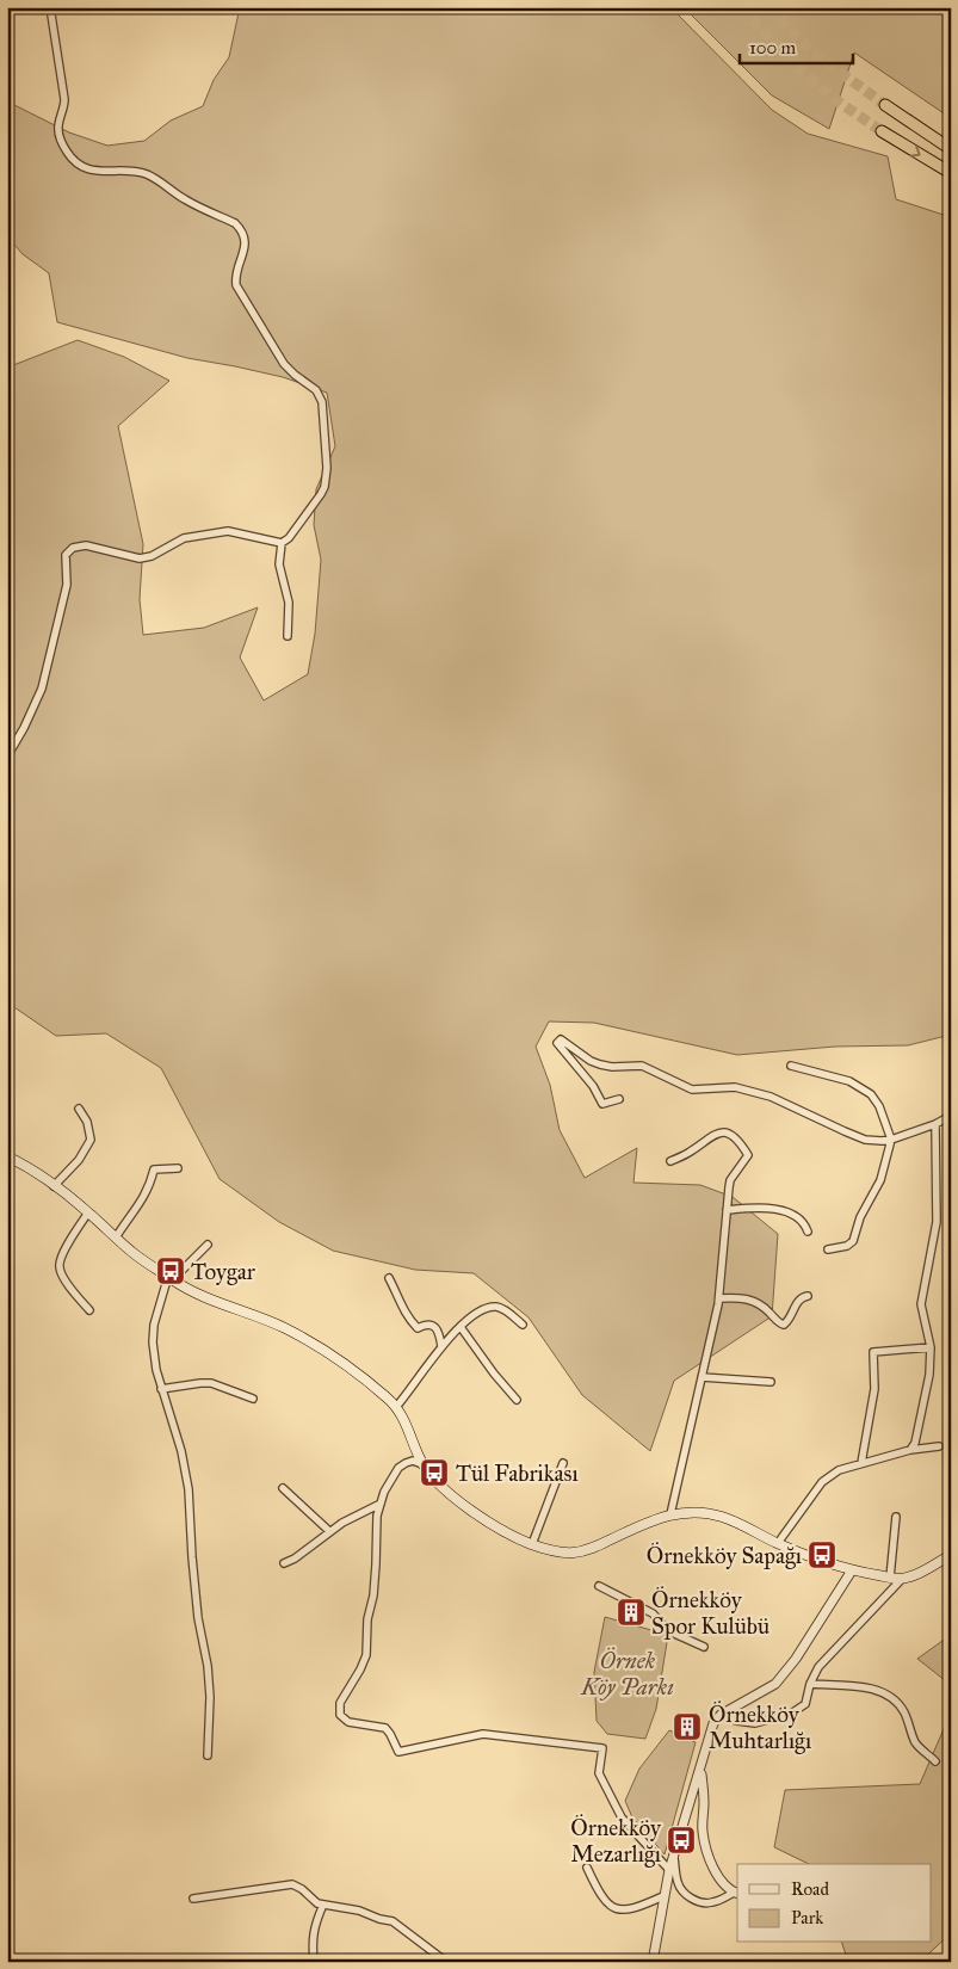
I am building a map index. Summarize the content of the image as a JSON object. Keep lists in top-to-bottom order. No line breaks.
{"parks":["Örnek Köy Parkı"],"places":{"bus stop":["Toygar","Tül Fabrikası","Örnekköy Sapağı","Örnekköy Mezarlığı"],"building":["Örnekköy Spor Kulübü","Örnekköy Muhtarlığı"]},"legend":["Road","Park"],"scale_bar":"100 m"}
